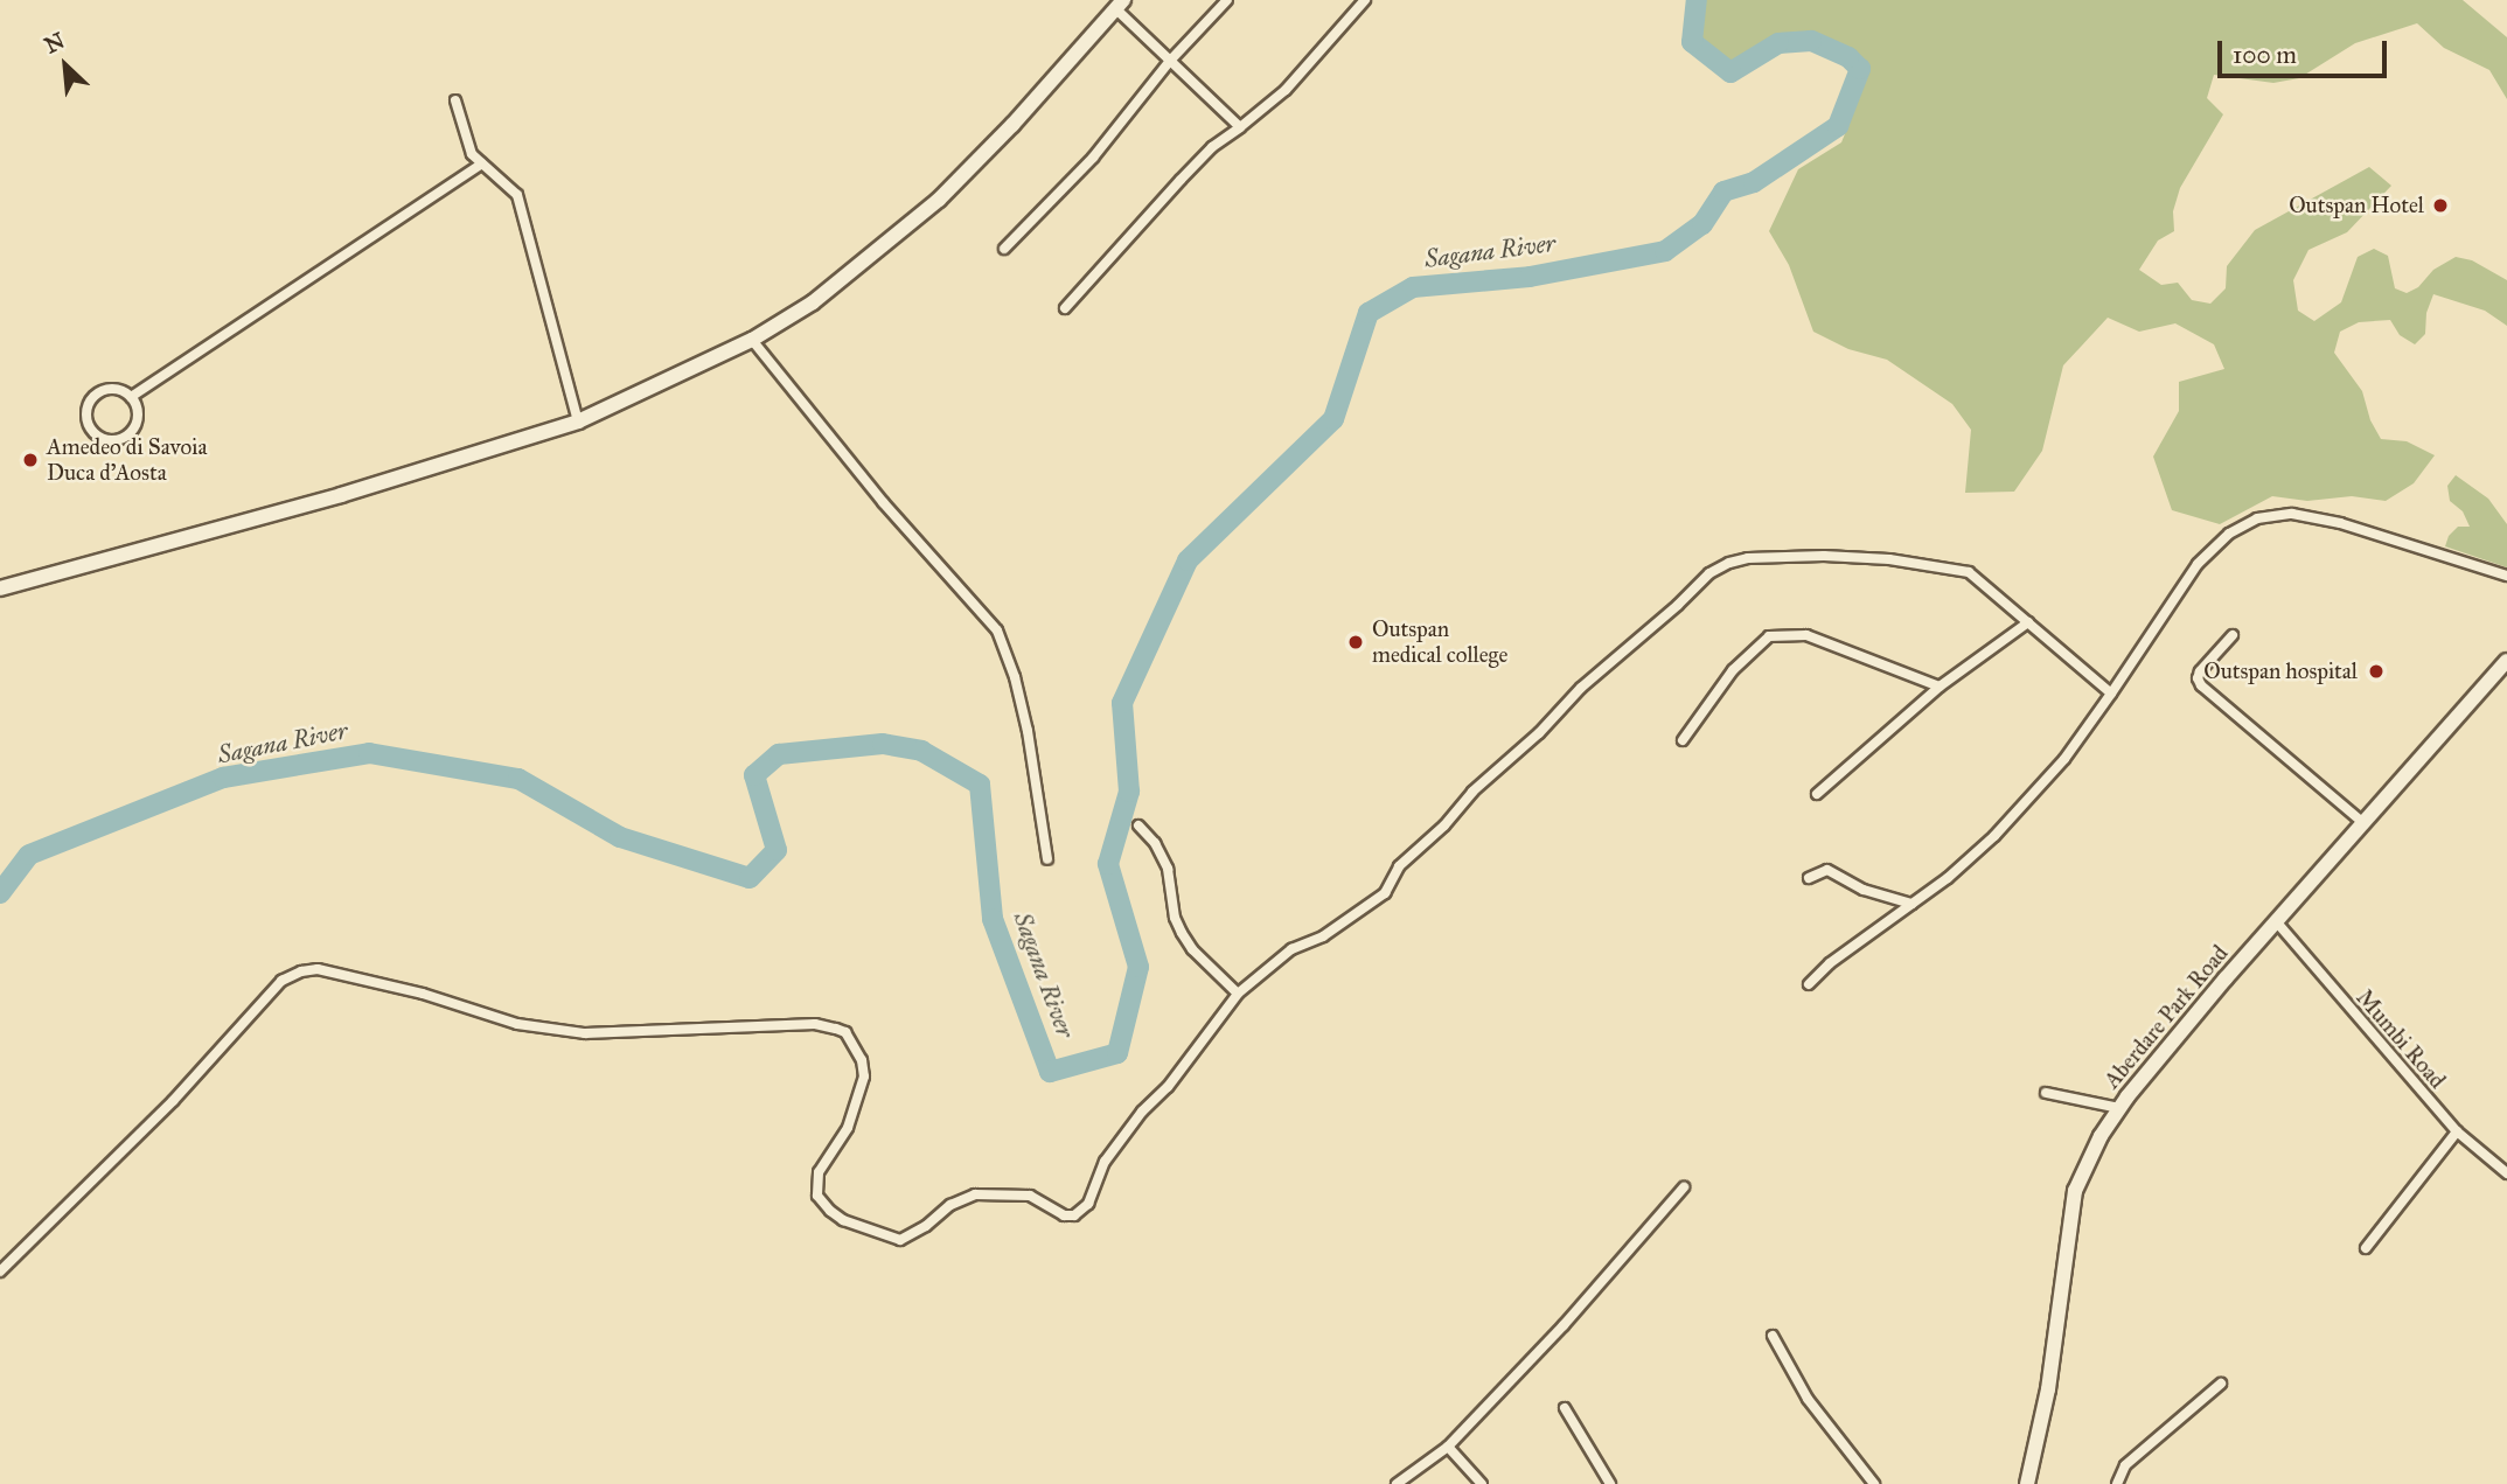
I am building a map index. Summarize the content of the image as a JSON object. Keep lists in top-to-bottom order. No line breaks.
{"streets":{"street":["Aberdare Park Road","Mumbi Road"]},"crossings":[["Aberdare Park Road","Mumbi Road"]],"water":["Sagana River"],"places":["Outspan Hotel","Amedeo di Savoia Duca d’Aosta","Outspan medical college","Outspan hospital"],"scale_bar":"100 m","north":"top left"}
